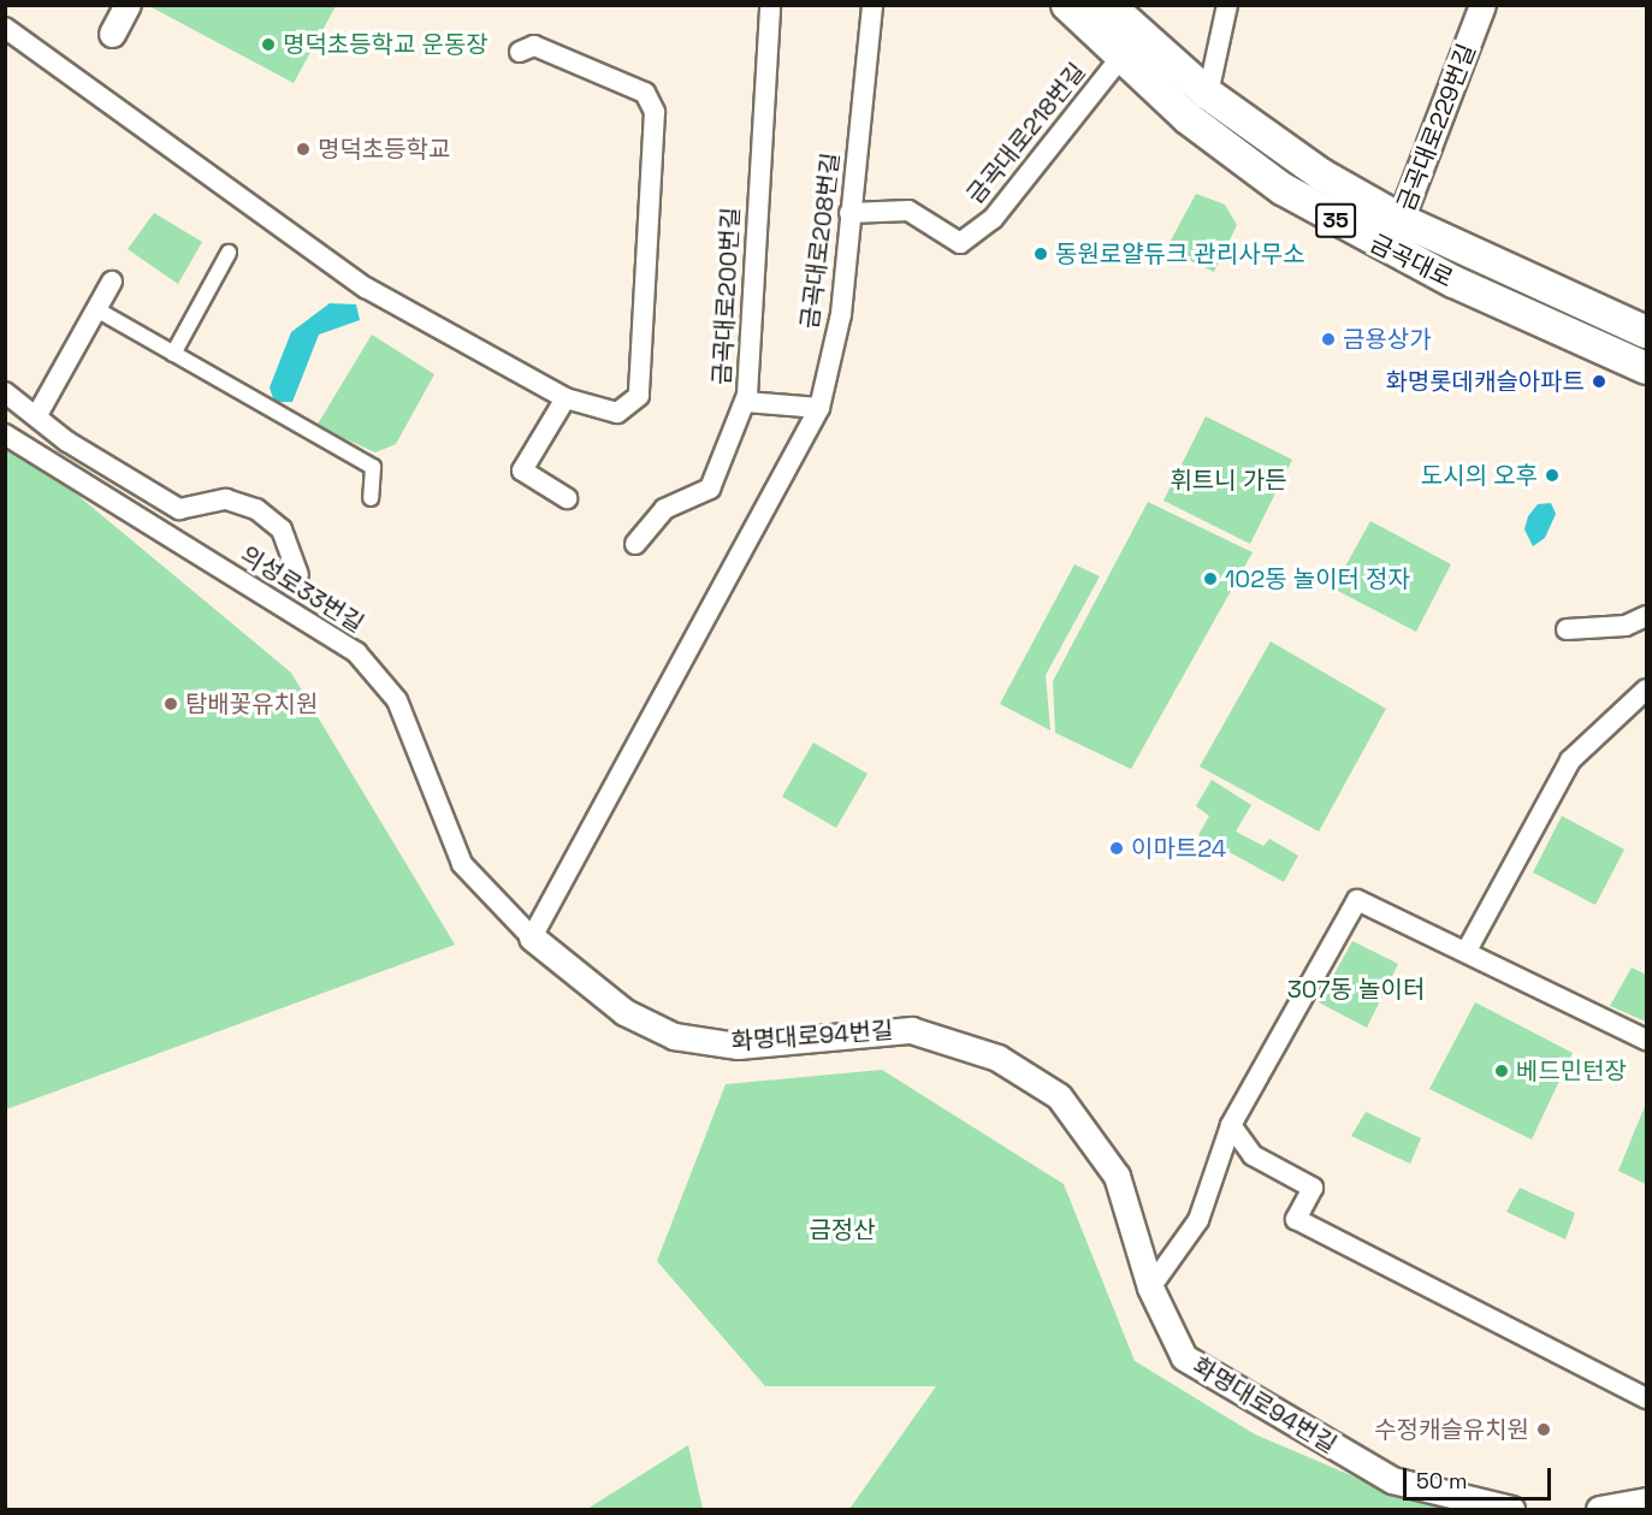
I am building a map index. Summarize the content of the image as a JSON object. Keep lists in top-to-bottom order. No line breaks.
{"streets":{"main road":["35","금곡대로"],"street":["금곡대로229번길","금곡대로218번길","금곡대로208번길","금곡대로200번길","의성로33번길","화명대로94번길"]},"crossings":[["금곡대로229번길","금곡대로"],["금곡대로218번길","금곡대로208번길"],["금곡대로218번길","금곡대로"],["금곡대로208번길","의성로33번길"],["금곡대로208번길","화명대로94번길"],["의성로33번길","화명대로94번길"]],"parks":["휘트니 가든","307동 놀이터","금정산"],"places":["명덕초등학교 운동장","명덕초등학교","동원로얄듀크 관리사무소","금용상가","화명롯데캐슬아파트","도시의 오후","102동 놀이터 정자","탐배꽃유치원","이마트24","베드민턴장","수정캐슬유치원"],"scale_bar":"50 m"}
